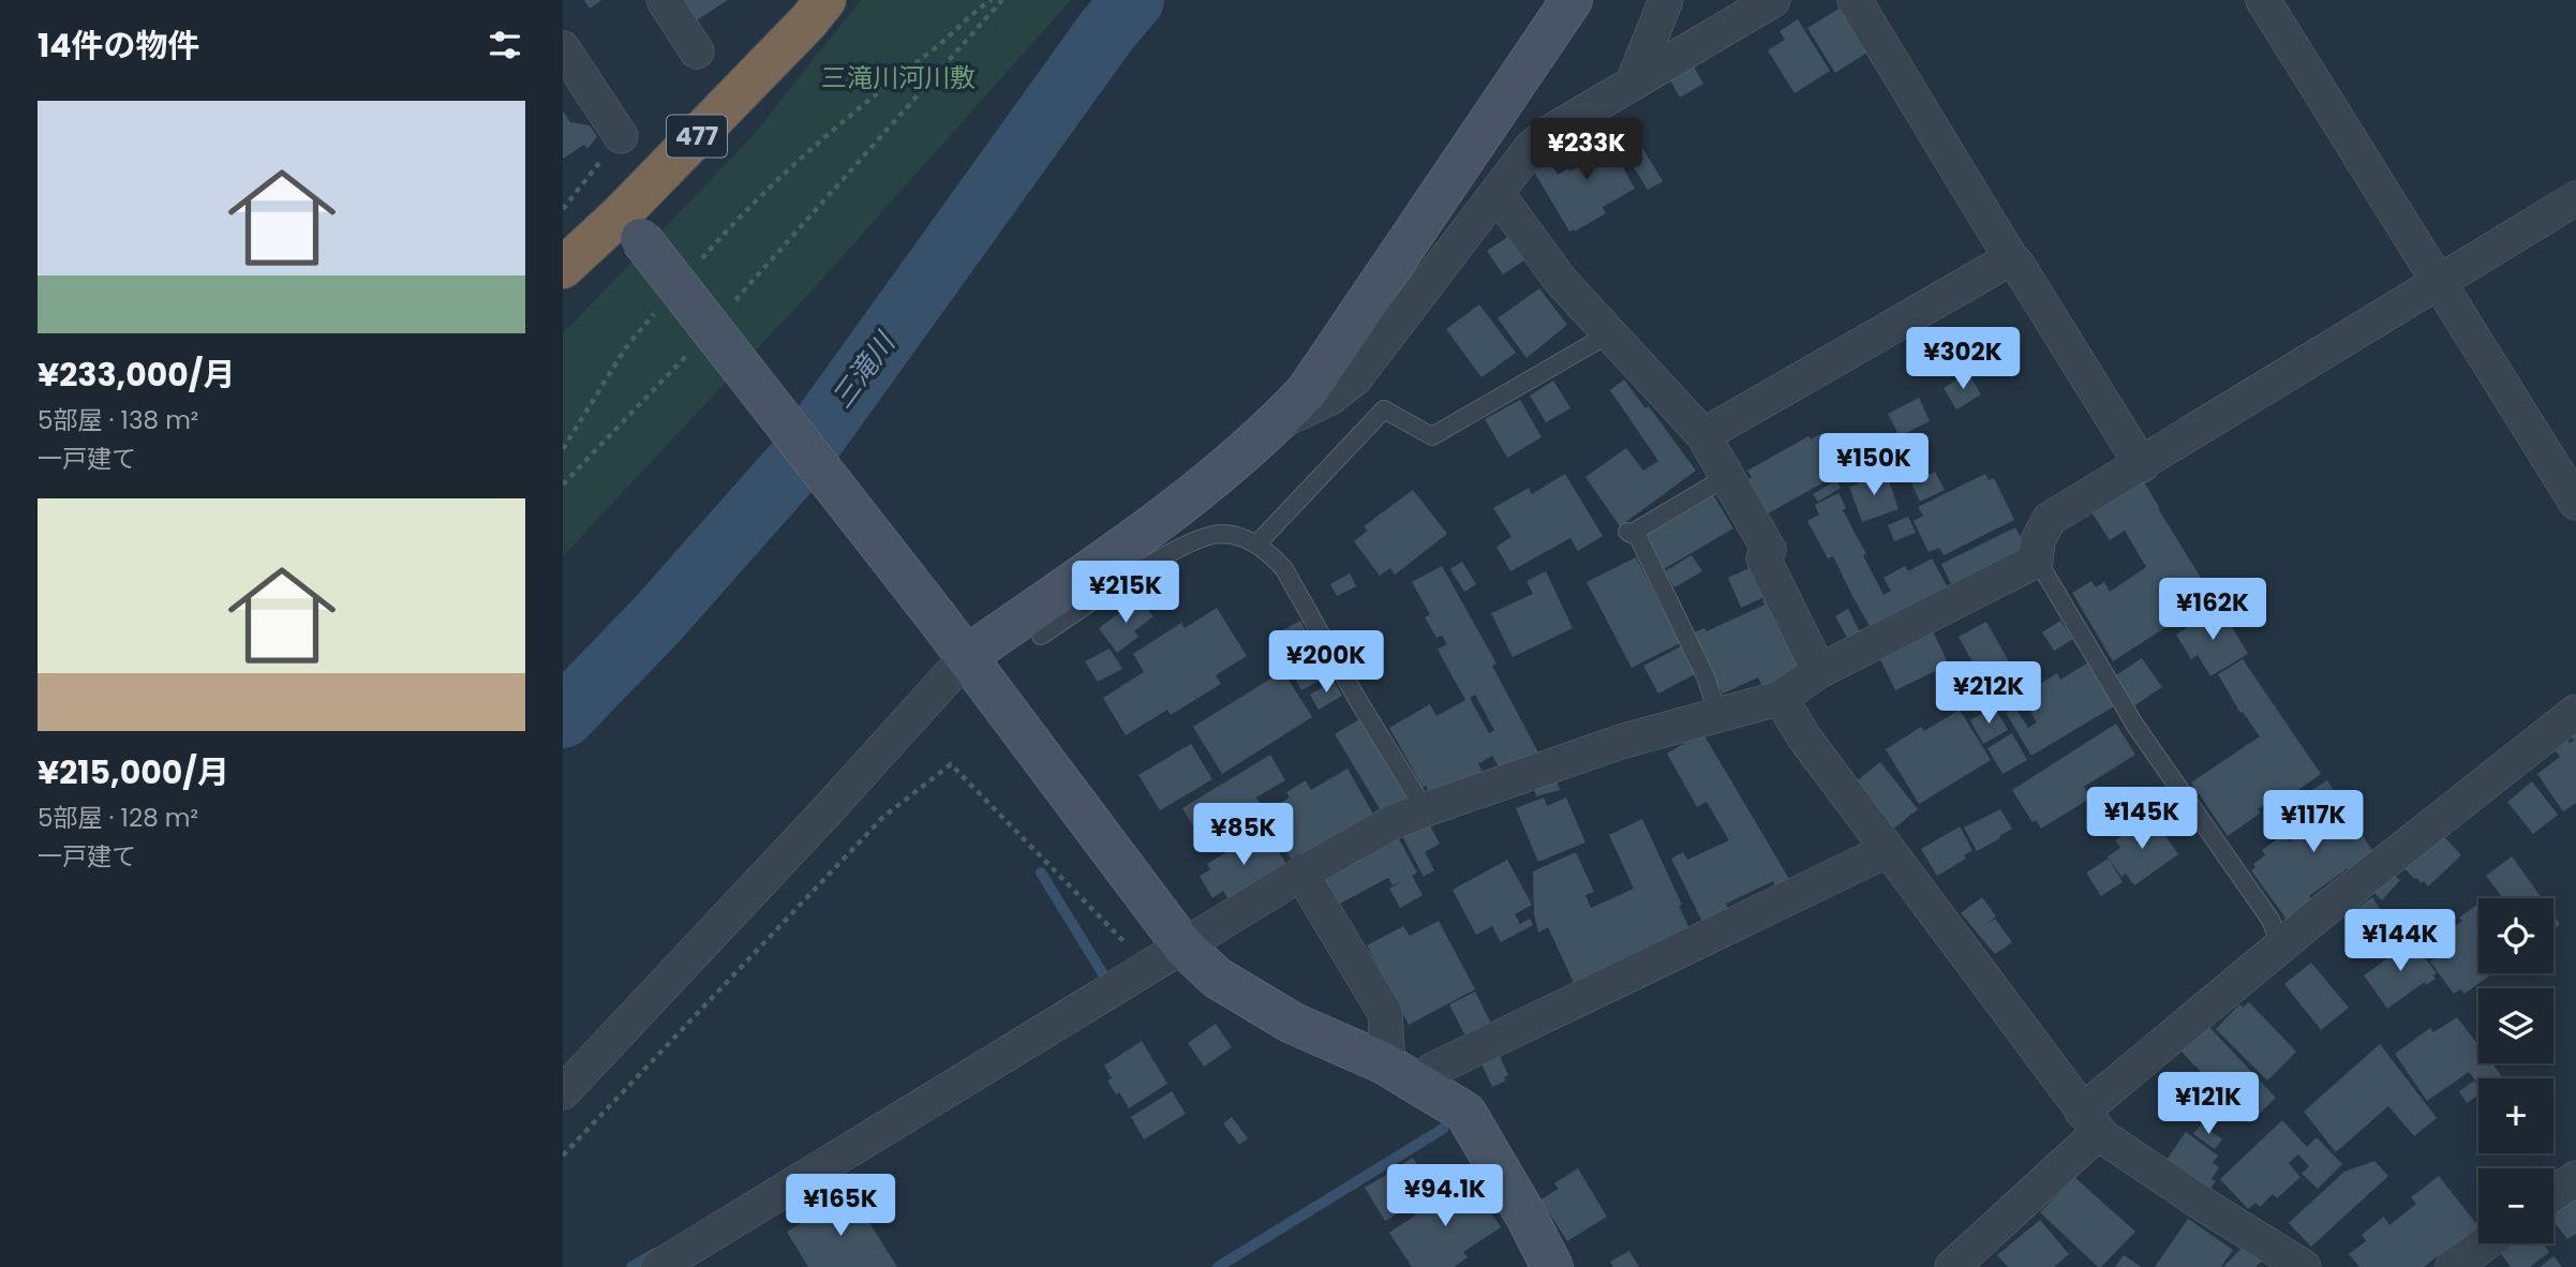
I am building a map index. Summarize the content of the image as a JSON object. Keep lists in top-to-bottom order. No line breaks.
{"streets":{"highway":["477"]},"water":["三滝川"],"parks":["三滝川河川敷"],"page":{"heading":"14件の物件","list":[{"name":"¥233,000/月","note":"5部屋 · 138 m² · 一戸建て"},{"name":"¥215,000/月","note":"5部屋 · 128 m² · 一戸建て"}],"price":["¥233K","¥302K","¥150K","¥215K","¥162K","¥200K","¥212K","¥145K","¥117K","¥85K","¥144K","¥121K","¥94.1K","¥165K"],"map_buttons":["+","−"]}}
